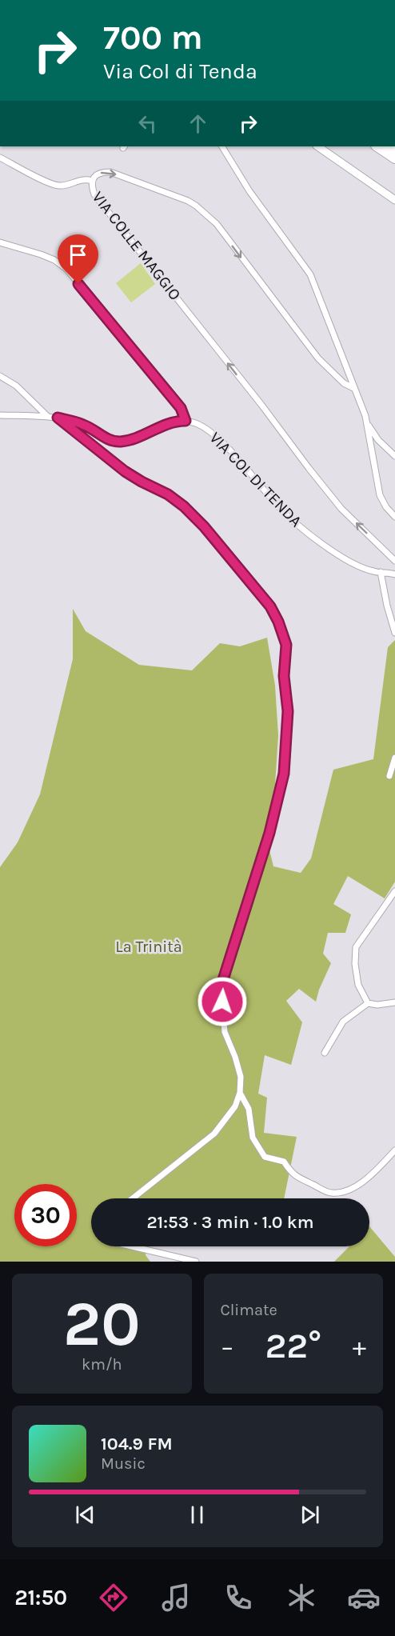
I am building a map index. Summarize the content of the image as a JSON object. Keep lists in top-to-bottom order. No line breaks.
{"streets":{"street":["VIA COLLE MAGGIO","VIA COL DI TENDA"]},"parks":["La Trinità"],"page":{"turn":["700 m","Via Col di Tenda"],"limit":"30","trip":"21:53 · 3 min · 1.0 km","tile":[["20","km/h"],"Climate"],"heat":["−","22°","+"],"song":["104.9 FM","Music"],"tabs":"21:50"}}
